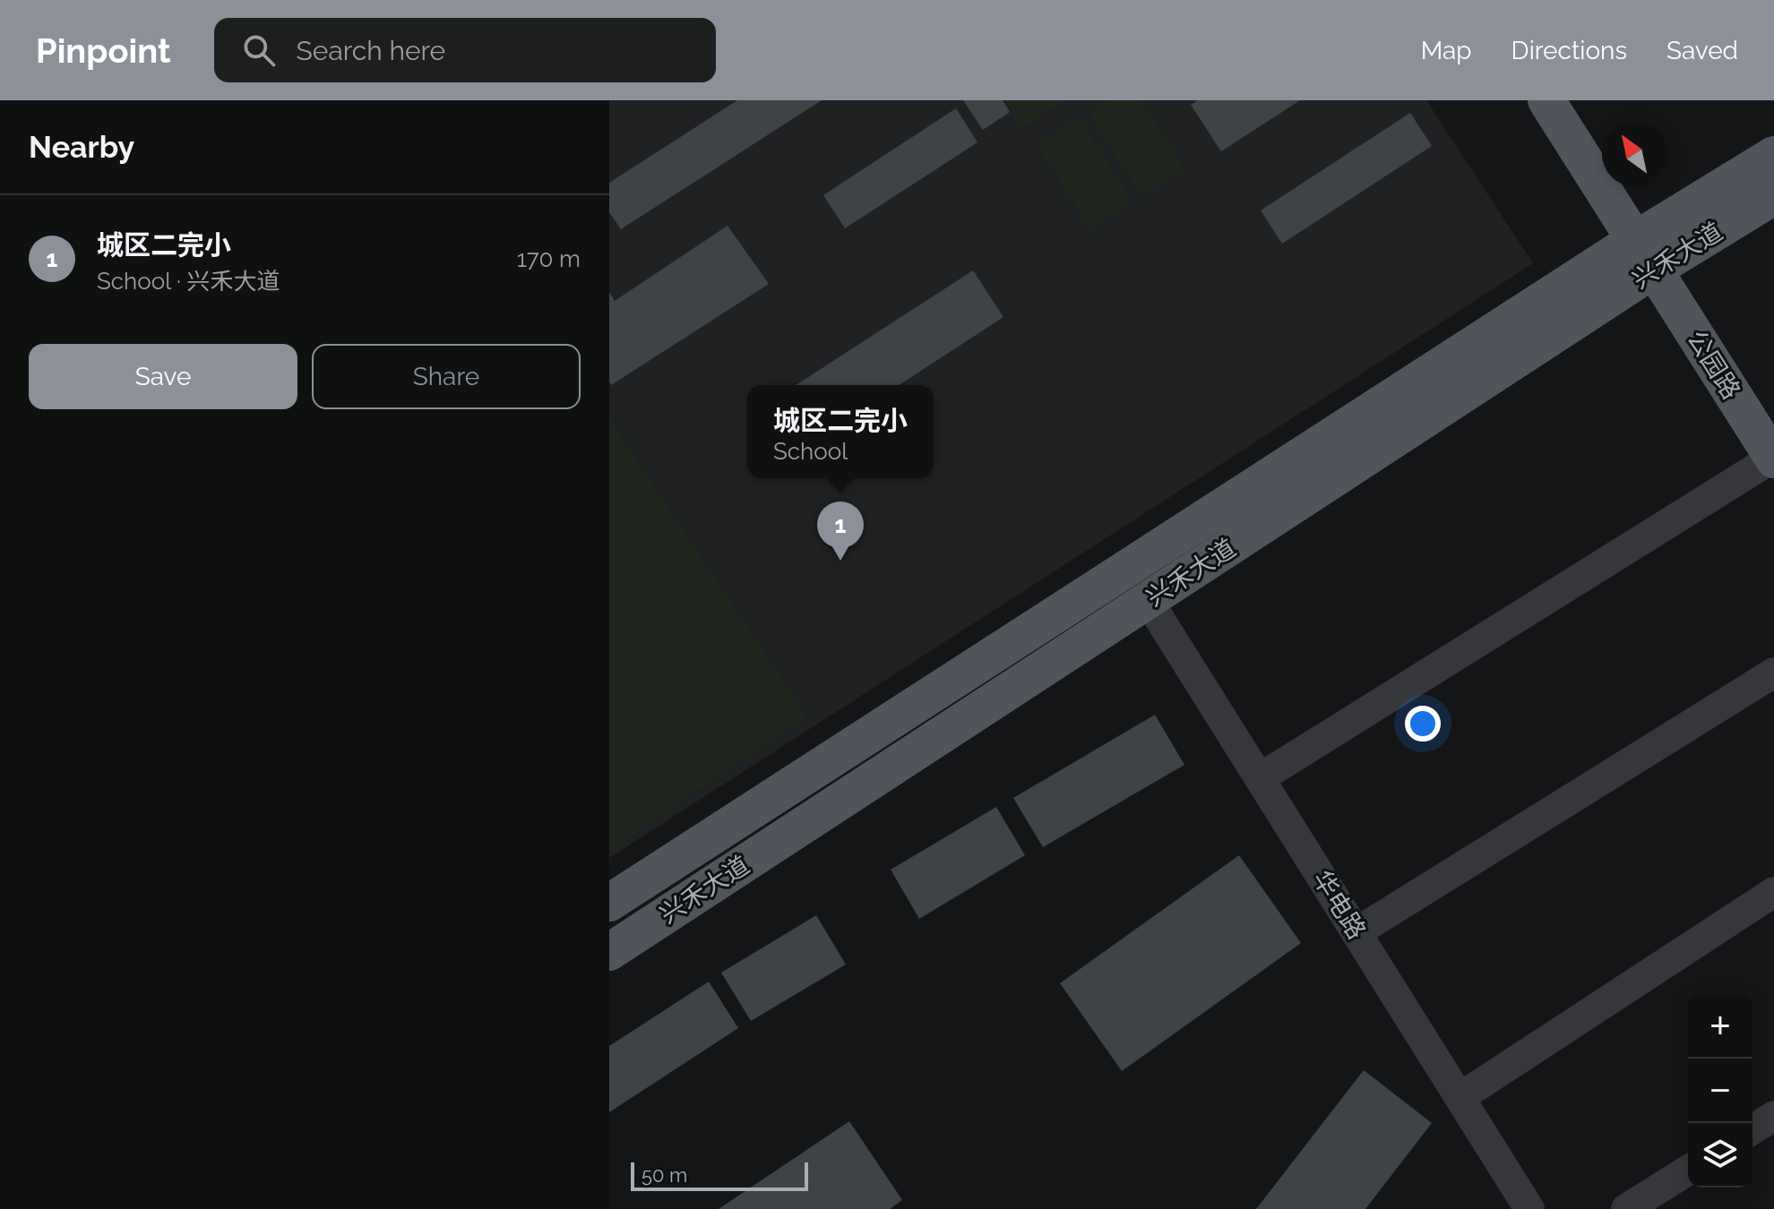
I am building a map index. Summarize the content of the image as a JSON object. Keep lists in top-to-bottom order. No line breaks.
{"streets":{"main road":["兴禾大道","公园路"],"street":["华电路"]},"crossings":[["兴禾大道","公园路"],["兴禾大道","华电路"]],"scale_bar":"50 m","north":"top left","page":{"header":"Pinpoint","search":"Search here","nav":["Map","Directions","Saved"],"heading":"Nearby","list":[{"mark":"1","name":"城区二完小","note":"School · 兴禾大道","value":"170 m"}],"buttons":["Save","Share"],"popup":["城区二完小","School"],"pins":"1","map_buttons":["+","−"],"scale":"50 m"}}
